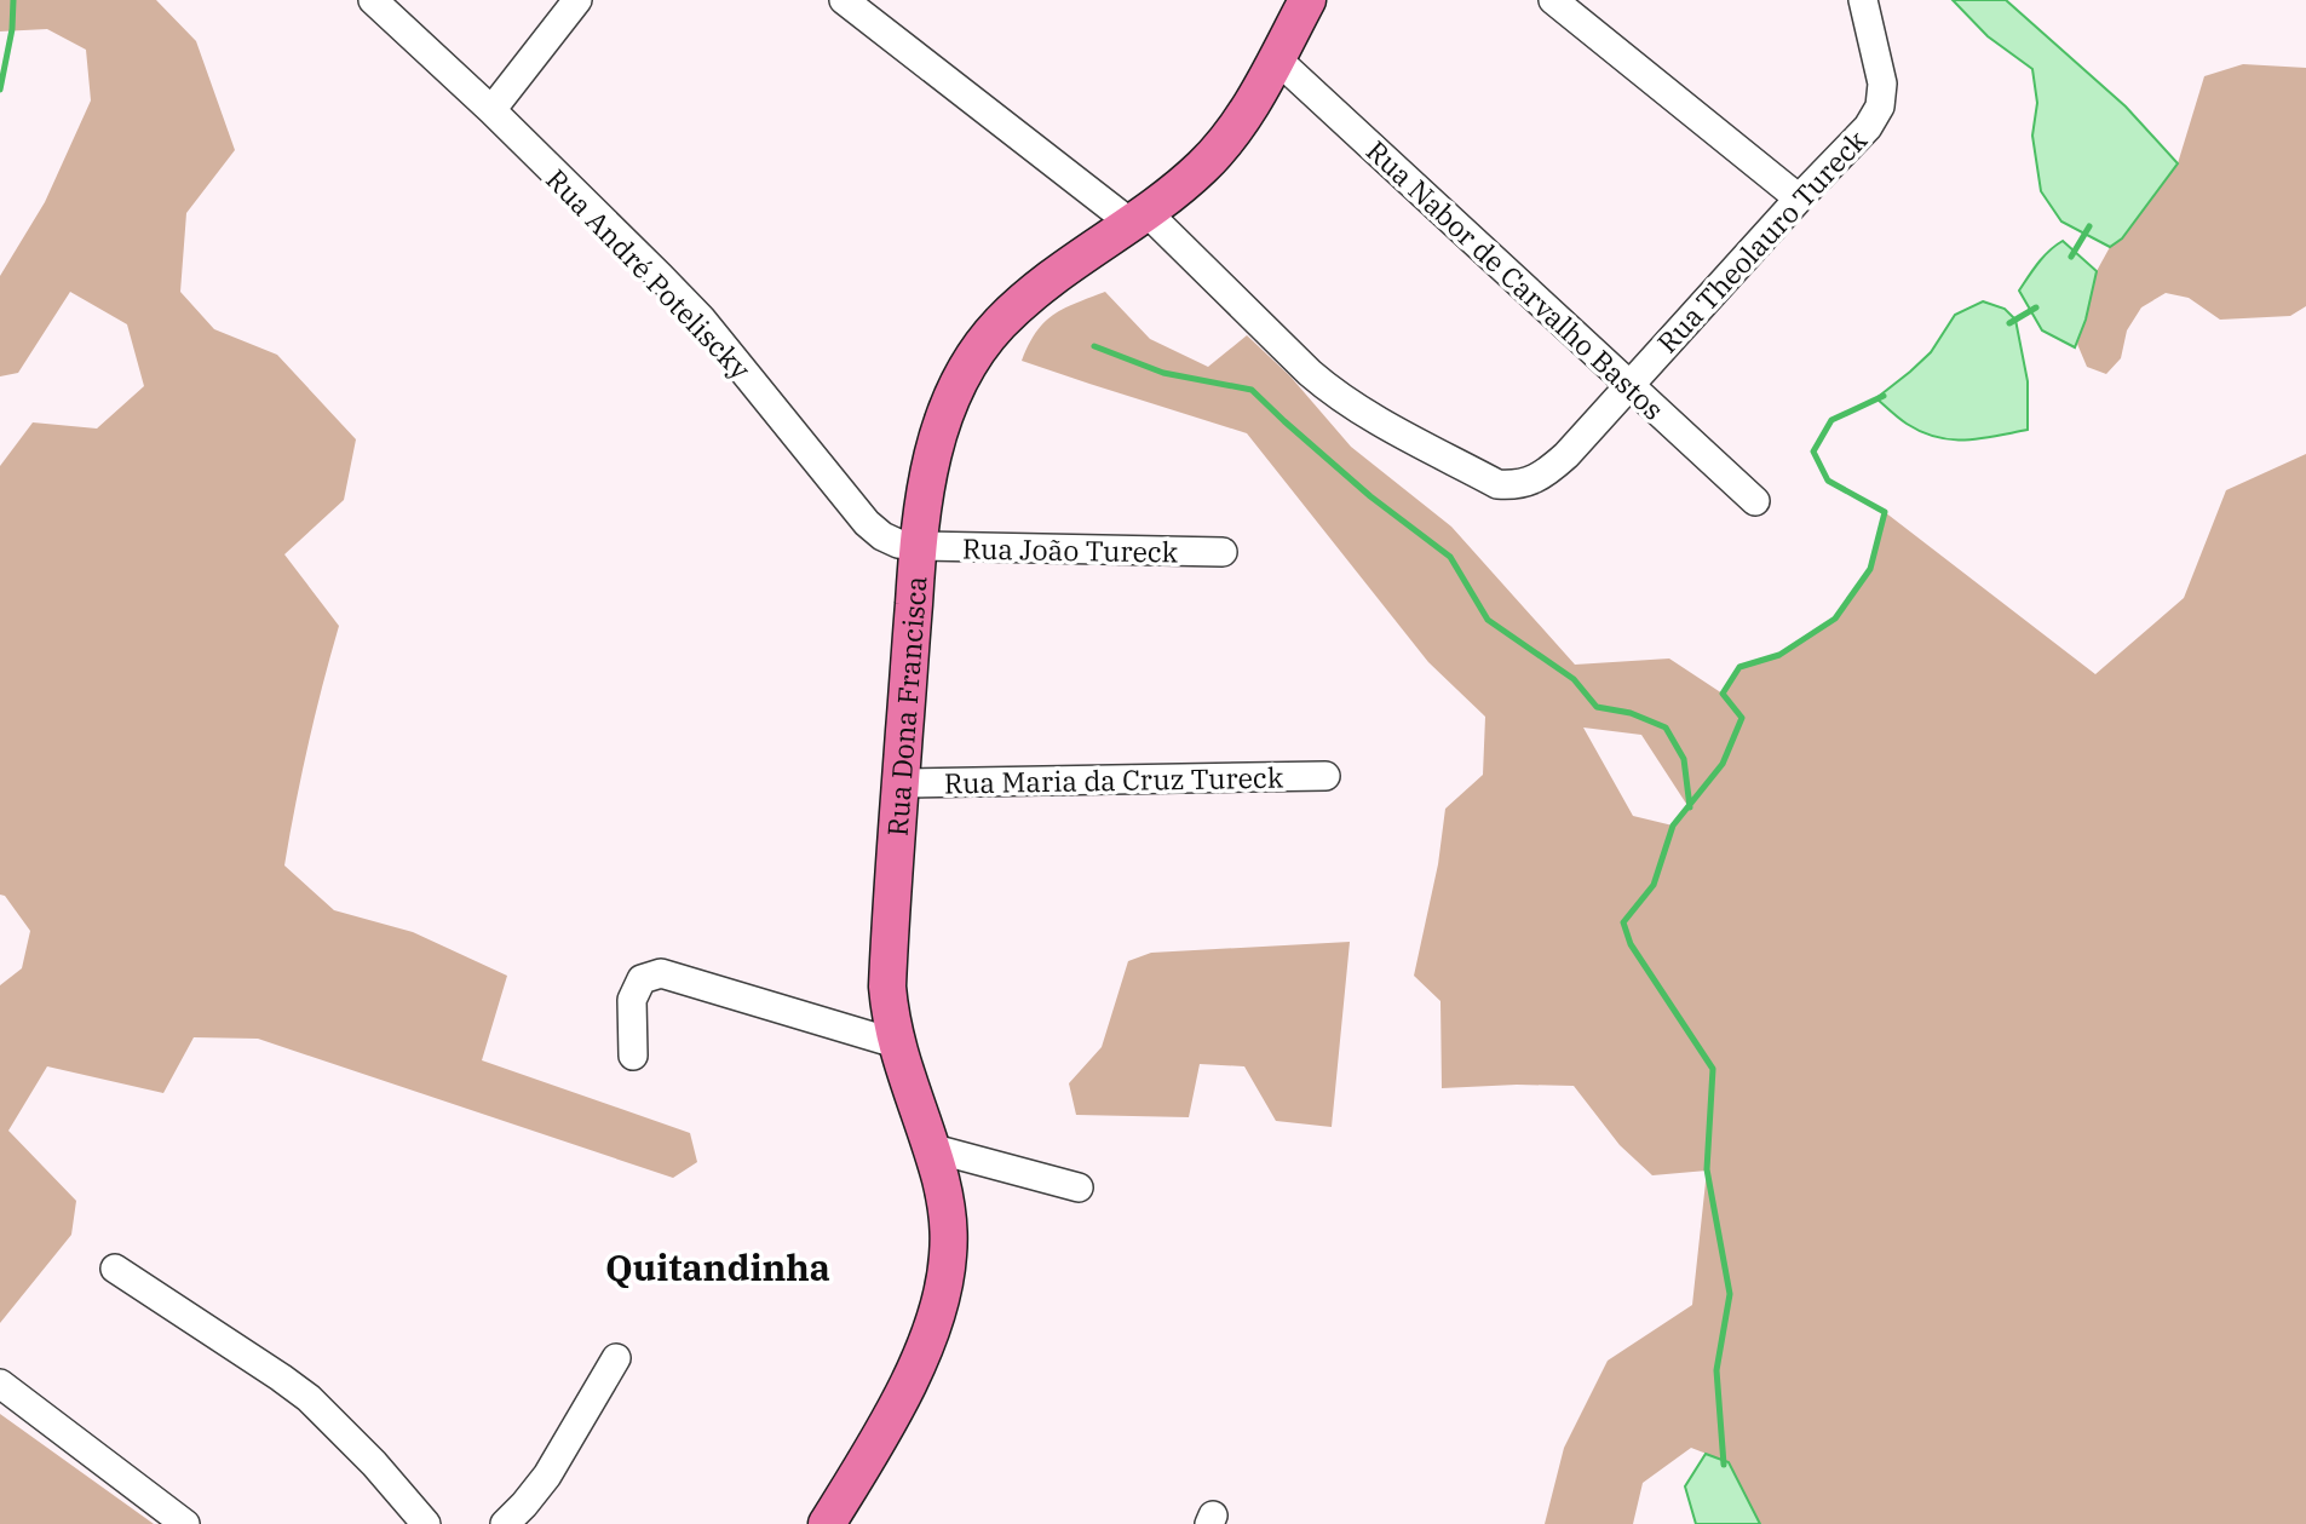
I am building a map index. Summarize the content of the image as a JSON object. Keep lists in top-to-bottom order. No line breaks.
{"streets":{"main road":["Rua Dona Francisca"],"street":["Rua Theolauro Tureck","Rua André Poteliscky","Rua Nabor de Carvalho Bastos","Rua João Tureck","Rua Maria da Cruz Tureck"]},"crossings":[["Rua Theolauro Tureck","Rua Nabor de Carvalho Bastos"],["Rua Theolauro Tureck","Rua Dona Francisca"],["Rua André Poteliscky","Rua João Tureck"],["Rua André Poteliscky","Rua Dona Francisca"],["Rua Nabor de Carvalho Bastos","Rua Dona Francisca"],["Rua João Tureck","Rua Dona Francisca"],["Rua Dona Francisca","Rua Maria da Cruz Tureck"]],"districts":["Quitandinha"]}
